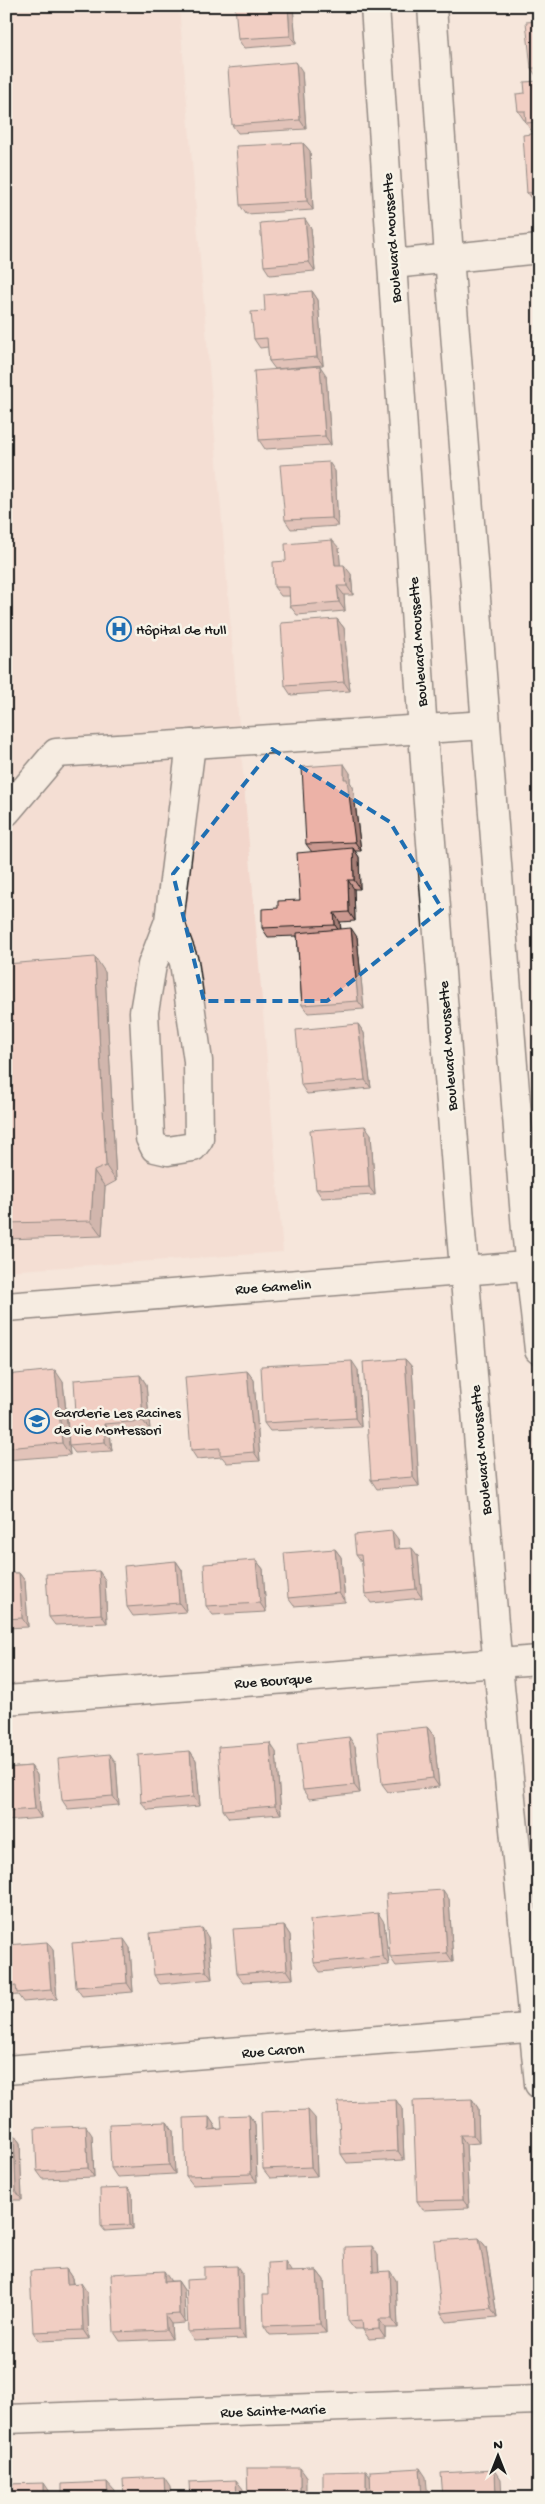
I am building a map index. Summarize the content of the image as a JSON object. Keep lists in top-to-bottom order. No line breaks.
{"streets":{"street":["Boulevard Moussette","Rue Gamelin","Rue Bourque","Rue Caron","Rue Sainte-Marie"]},"crossings":[["Boulevard Moussette","Rue Gamelin"],["Boulevard Moussette","Rue Bourque"],["Boulevard Moussette","Rue Caron"]],"places":{"hospital":["Hôpital de Hull"],"school or university":["Garderie Les Racines de vie Montessori"]},"north":"top"}
